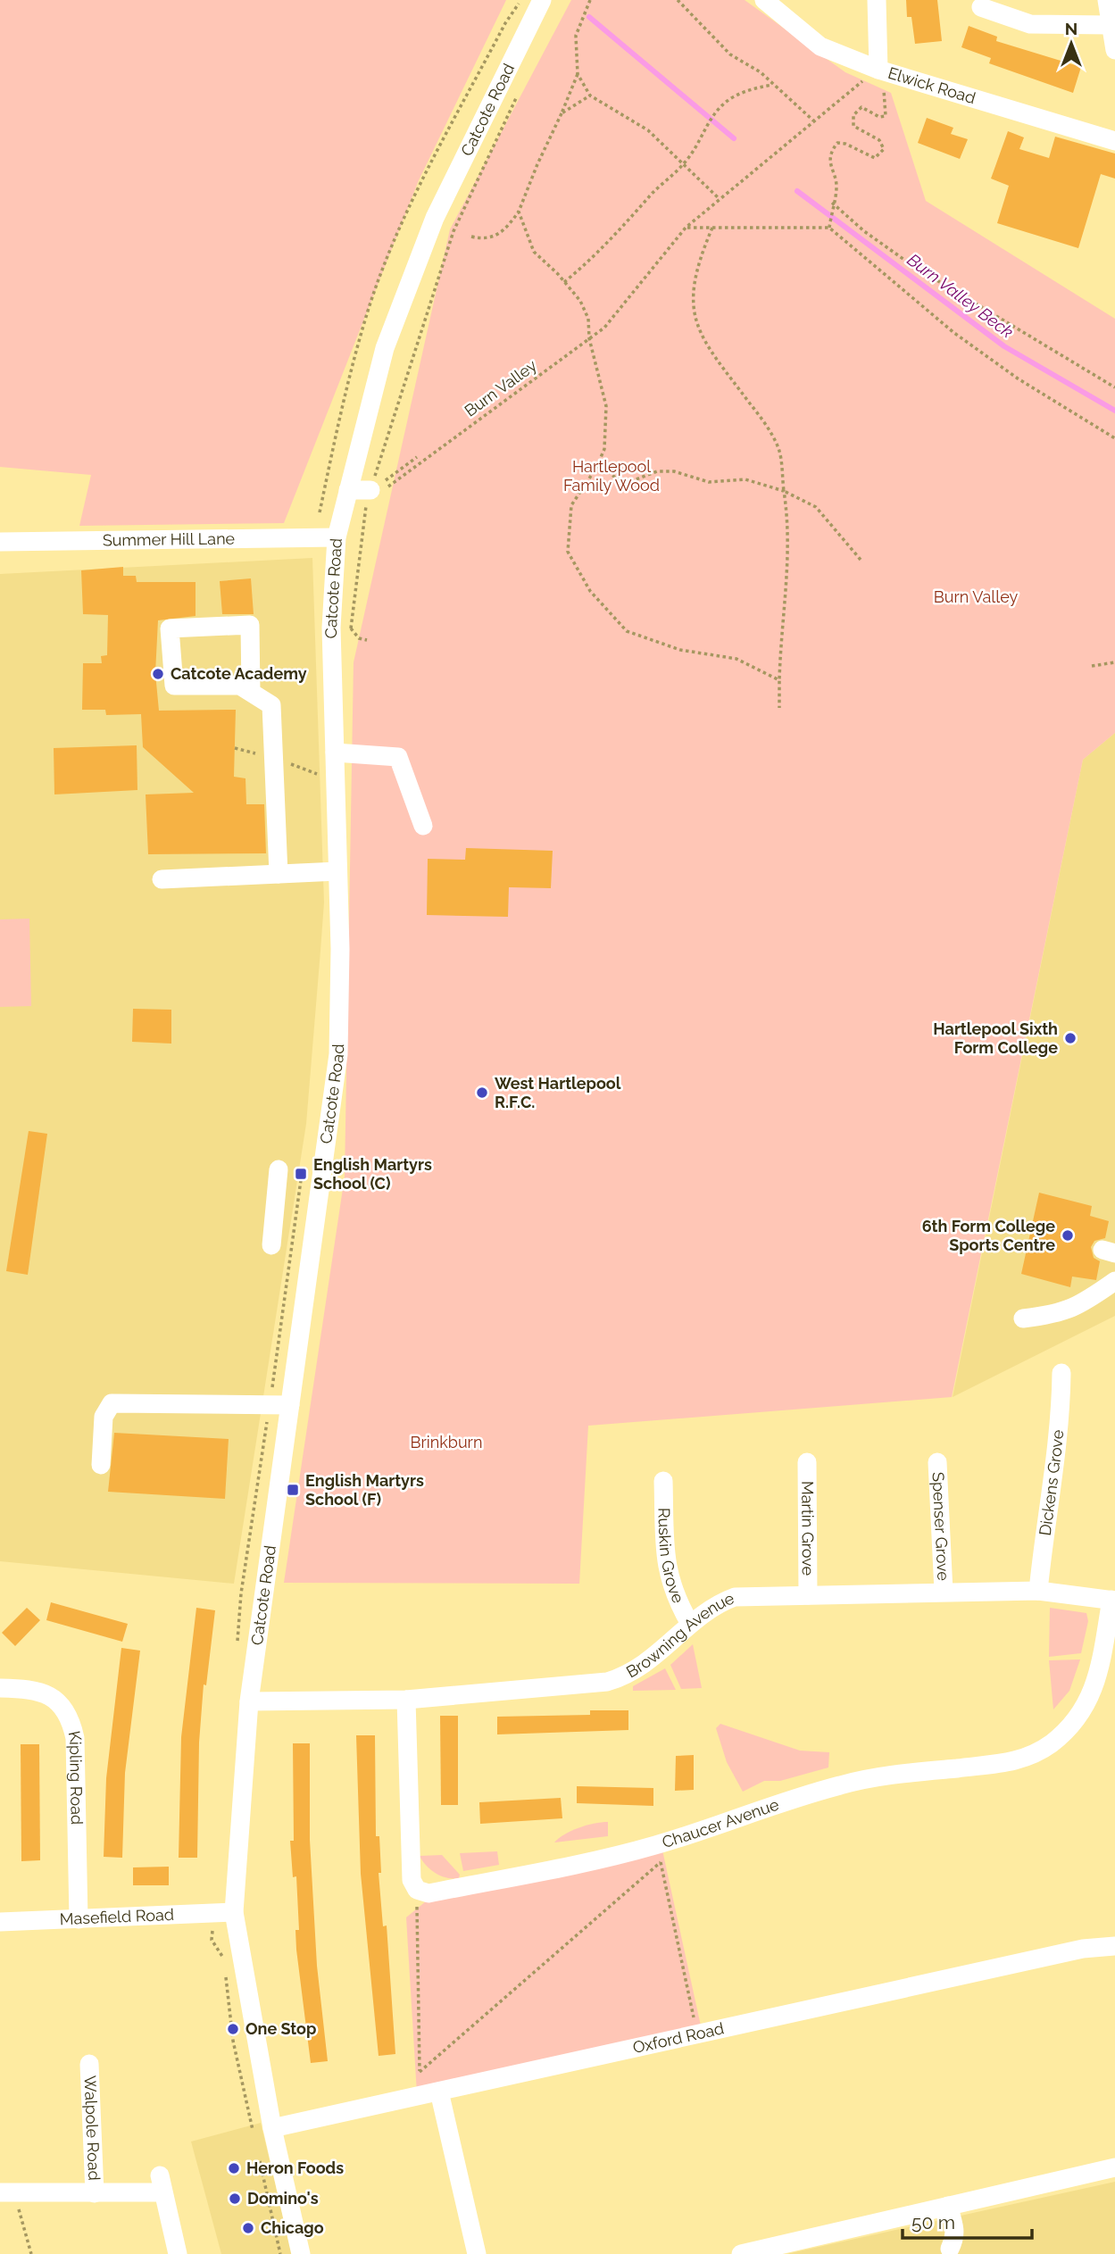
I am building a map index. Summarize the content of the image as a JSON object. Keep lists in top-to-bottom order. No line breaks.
{"streets":{"street":["Elwick Road","Catcote Road","Summer Hill Lane","Dickens Grove","Spenser Grove","Martin Grove","Ruskin Grove","Browning Avenue","Kipling Road","Chaucer Avenue","Masefield Road","Oxford Road","Walpole Road"],"path":["Burn Valley"]},"crossings":[["Catcote Road","Summer Hill Lane"],["Catcote Road","Browning Avenue"],["Catcote Road","Masefield Road"],["Catcote Road","Oxford Road"],["Dickens Grove","Browning Avenue"],["Spenser Grove","Browning Avenue"],["Martin Grove","Browning Avenue"],["Ruskin Grove","Browning Avenue"],["Browning Avenue","Chaucer Avenue"],["Kipling Road","Masefield Road"]],"water":["Burn Valley Beck"],"parks":["Hartlepool Family Wood","Burn Valley","Brinkburn"],"places":{"other":["Catcote Academy","Hartlepool Sixth Form College","West Hartlepool R.F.C.","6th Form College Sports Centre","One Stop","Heron Foods","Domino's","Chicago"],"transit":["English Martyrs School (C)","English Martyrs School (F)"]},"scale_bar":"50 m","north":"top"}
